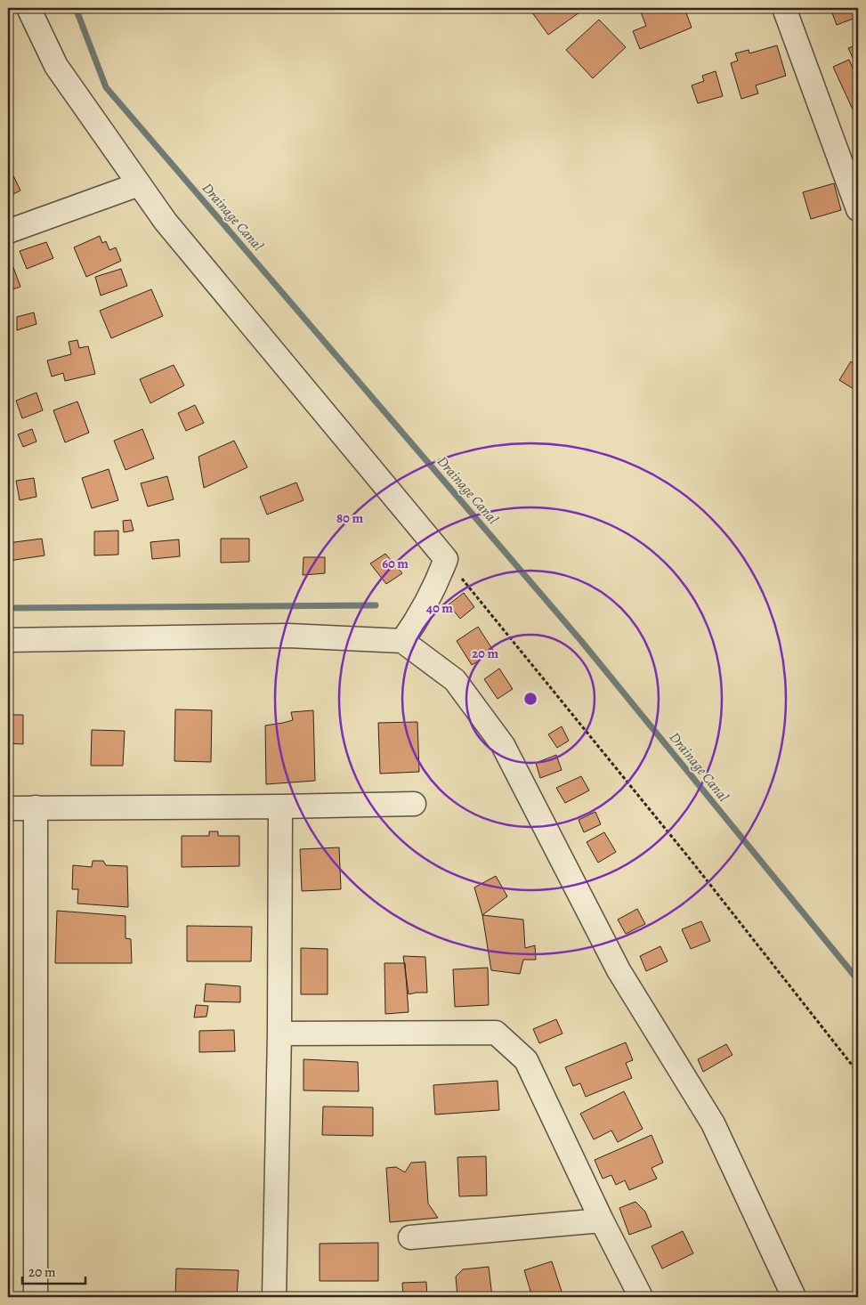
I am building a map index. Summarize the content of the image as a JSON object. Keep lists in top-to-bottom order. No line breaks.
{"water":["Drainage Canal"],"scale_bar":"20 m","rings":["80 m","60 m","40 m","20 m"]}
